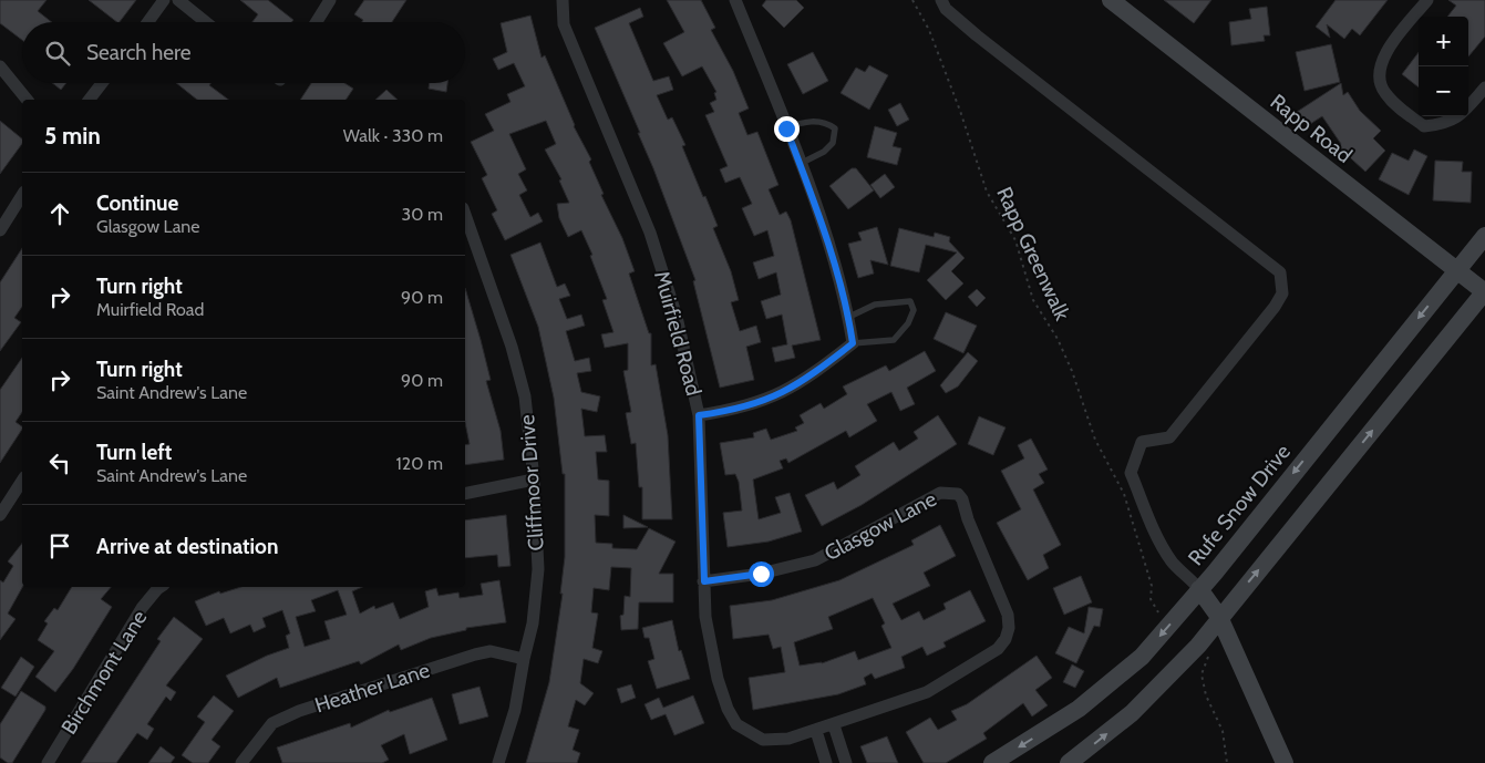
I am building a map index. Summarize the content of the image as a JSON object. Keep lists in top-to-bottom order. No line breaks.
{"streets":{"main road":["Rapp Road","Rufe Snow Drive"],"street":["Muirfield Road","Cliffmoor Drive","Glasgow Lane","Birchmont Lane","Heather Lane"],"path":["Rapp Greenwalk"]},"crossings":[["Rapp Road","Rufe Snow Drive"],["Muirfield Road","Glasgow Lane"],["Cliffmoor Drive","Heather Lane"]],"page":{"map_buttons":["+","−"],"search":"Search here","heading":["5 min","Walk · 330 m"],"list":[["Continue","Glasgow Lane","30 m"],["Turn right","Muirfield Road","90 m"],["Turn right","Saint Andrew's Lane","90 m"],["Turn left","Saint Andrew's Lane","120 m"],"Arrive at destination"]}}
